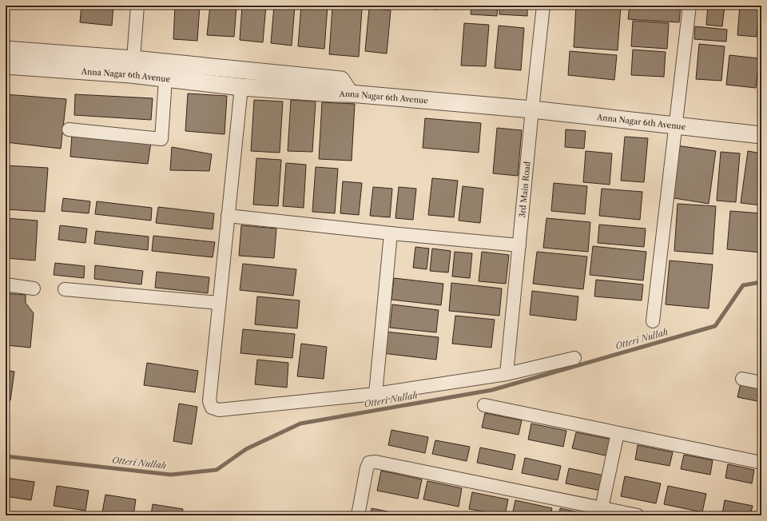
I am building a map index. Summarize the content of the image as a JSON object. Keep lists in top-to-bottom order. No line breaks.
{"streets":{"street":["Anna Nagar 6th Avenue","3rd Main Road"]},"crossings":[["Anna Nagar 6th Avenue","3rd Main Road"]],"water":["Otteri Nullah"]}
